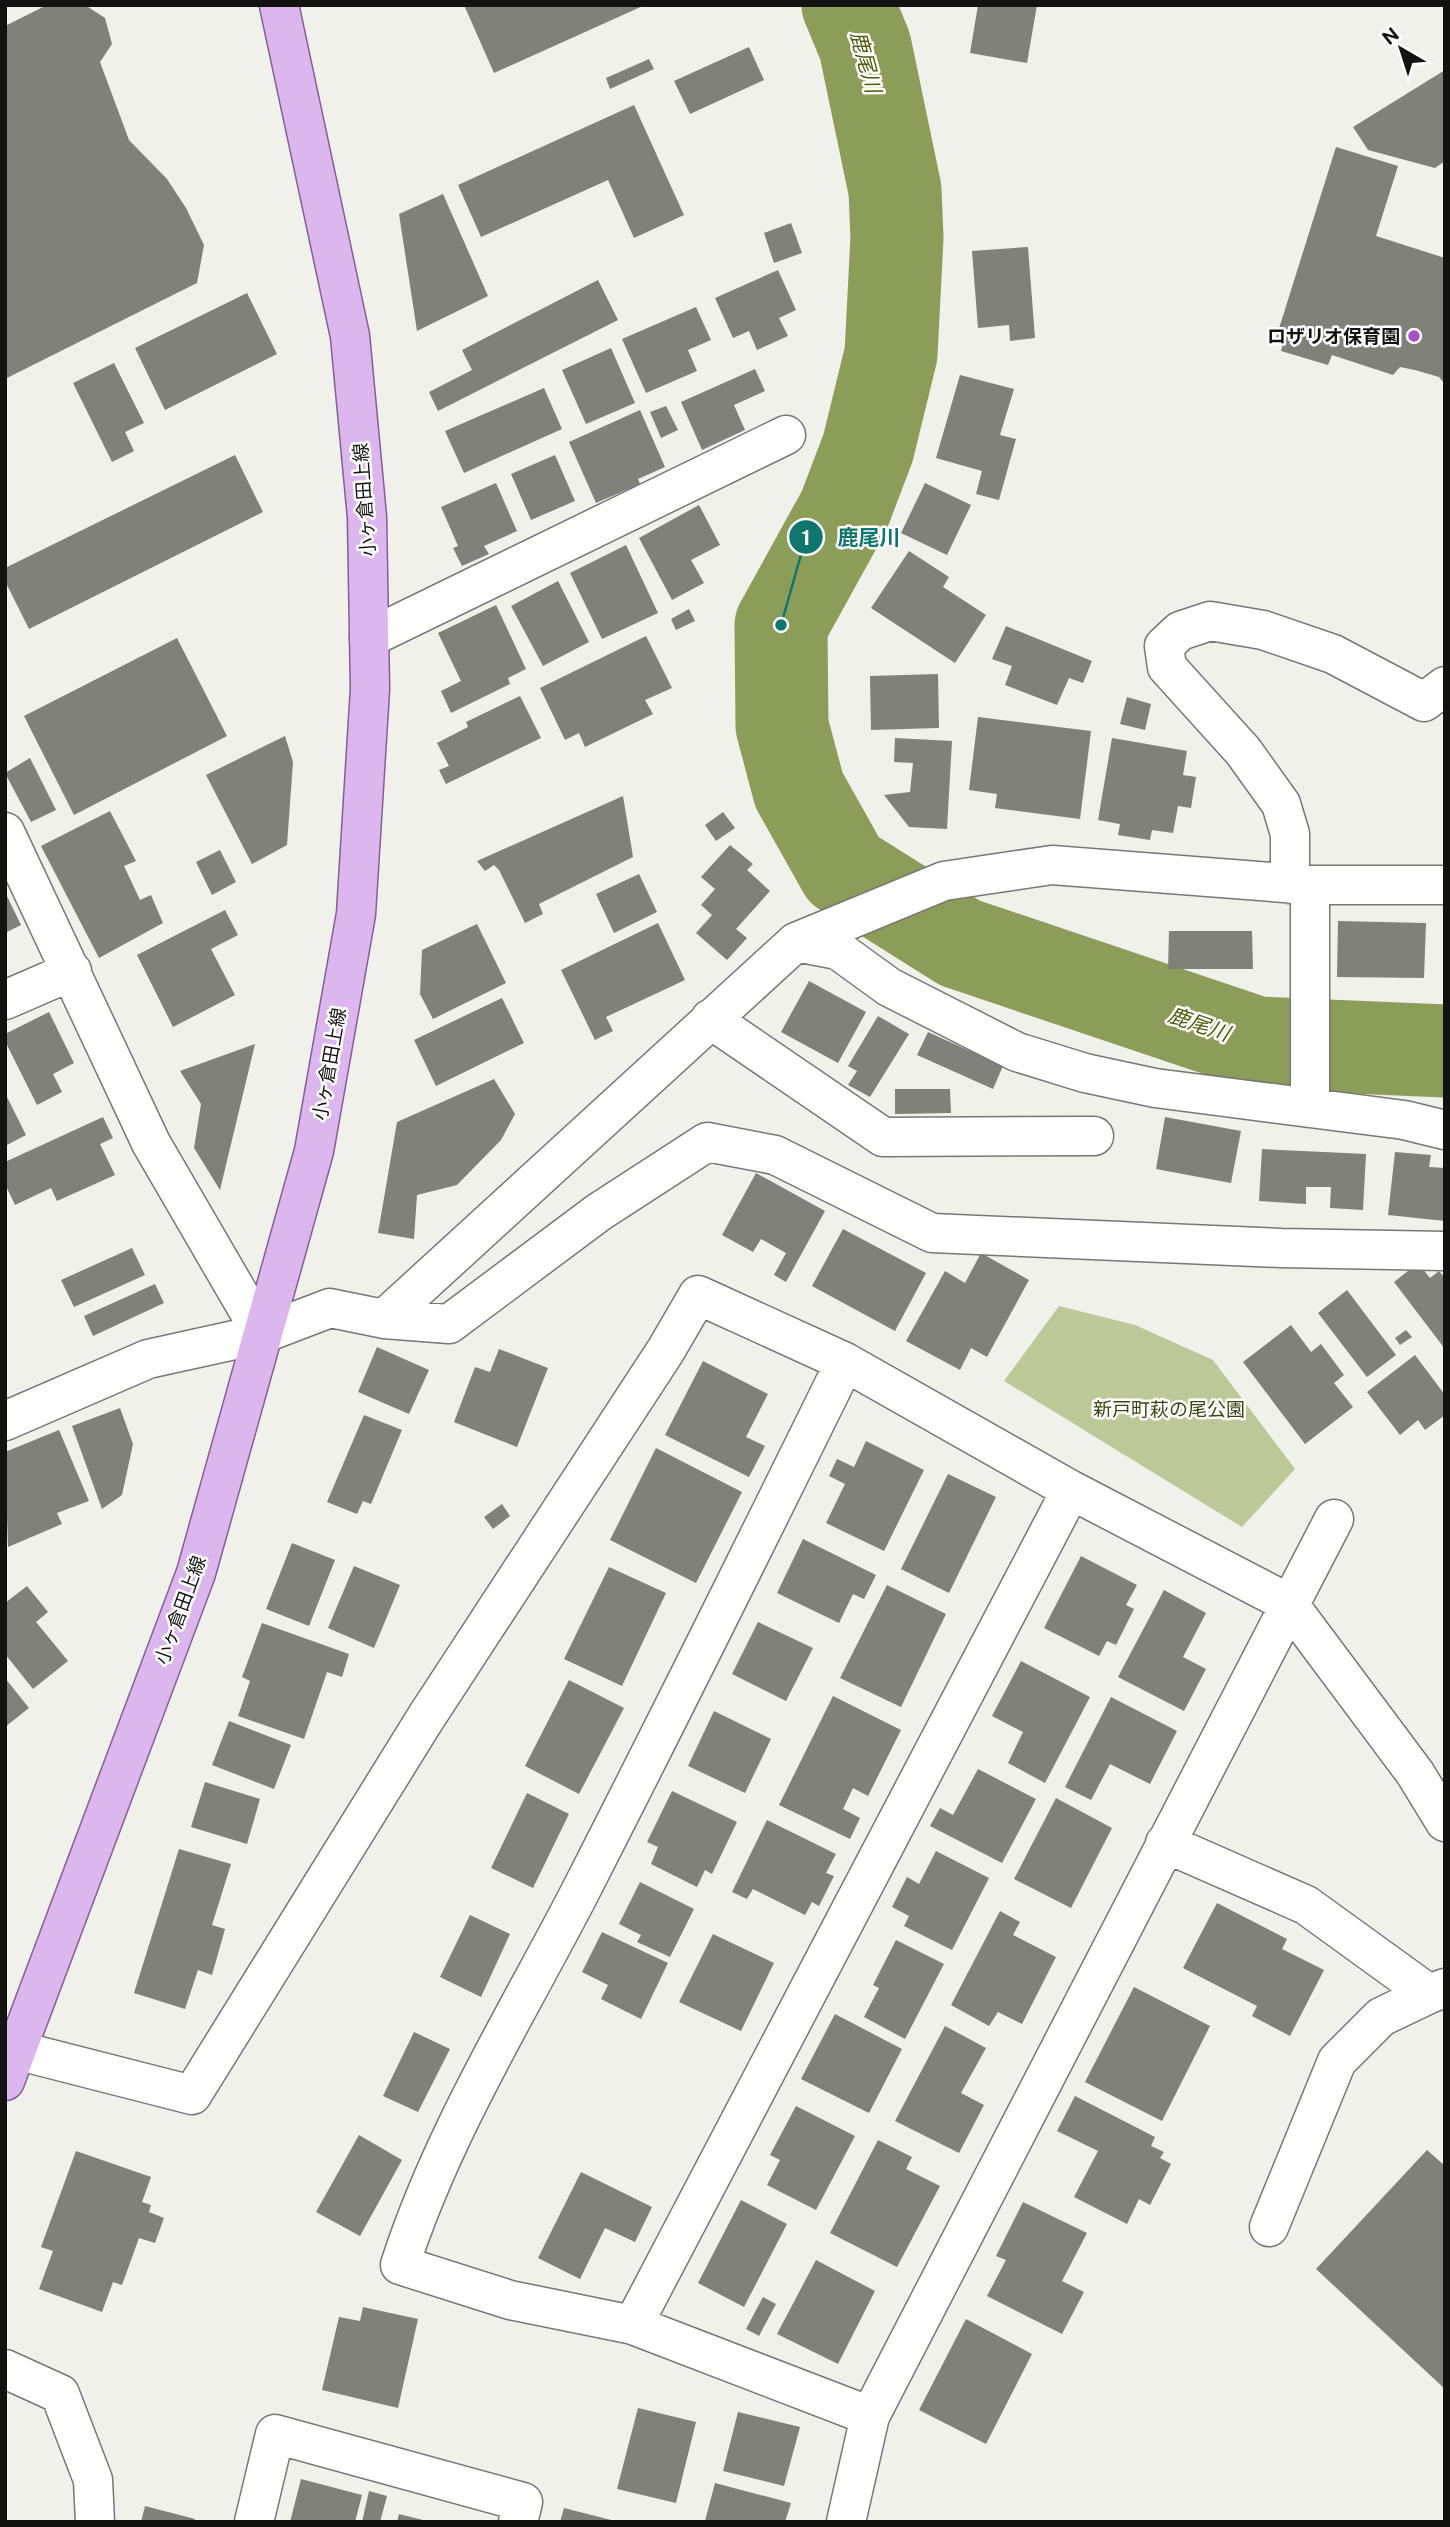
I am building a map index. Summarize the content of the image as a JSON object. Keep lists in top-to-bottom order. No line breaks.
{"streets":{"main road":["小ヶ倉田上線"]},"water":["鹿尾川"],"parks":["新戸町萩の尾公園"],"places":["ロザリオ保育園","鹿尾川"],"north":"top left"}
